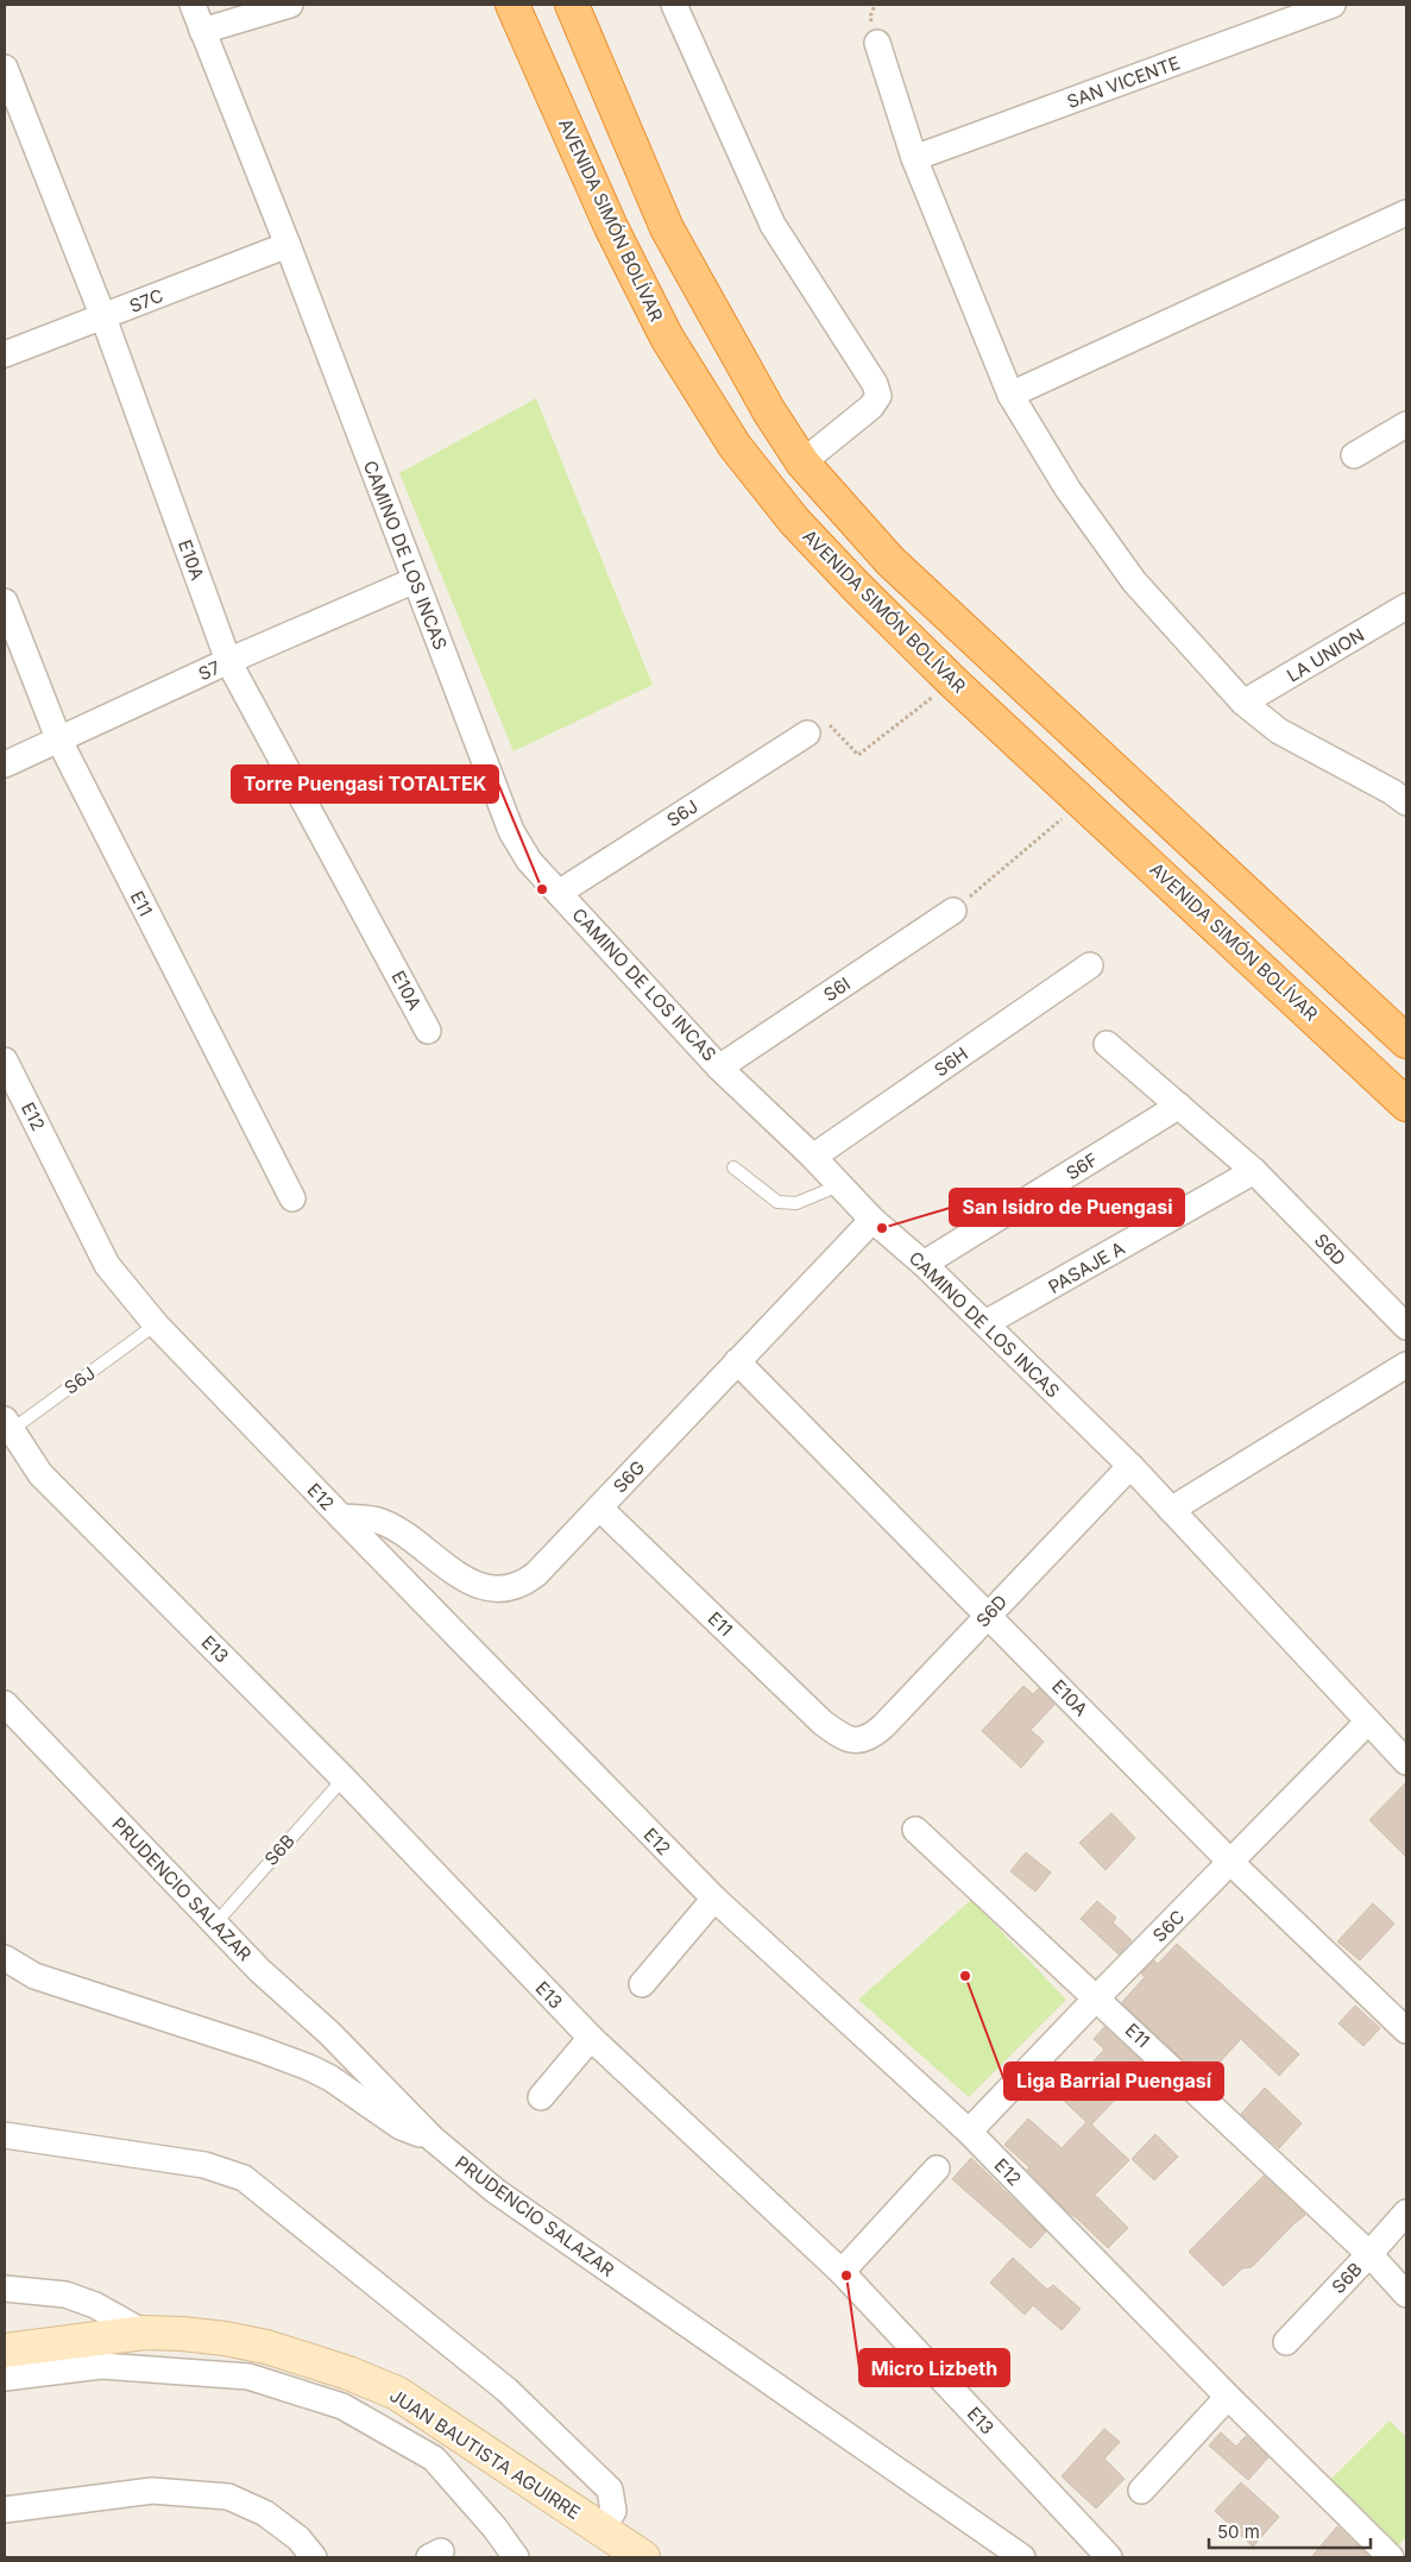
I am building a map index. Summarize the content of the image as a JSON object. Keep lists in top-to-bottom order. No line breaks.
{"streets":{"highway":["AVENIDA SIMÓN BOLÍVAR"],"main road":["JUAN BAUTISTA AGUIRRE"],"street":["SAN VICENTE","S7C","CAMINO DE LOS INCAS","E10A","LA UNION","S7","S6J","E11","S6I","S6H","E12","S6F","S6D","PASAJE A","S6G","E13","S6B","PRUDENCIO SALAZAR","S6C"]},"crossings":[["S7C","CAMINO DE LOS INCAS"],["S7C","E10A"],["CAMINO DE LOS INCAS","S7"],["CAMINO DE LOS INCAS","S6J"],["CAMINO DE LOS INCAS","S6I"],["CAMINO DE LOS INCAS","S6H"],["CAMINO DE LOS INCAS","S6F"],["CAMINO DE LOS INCAS","S6D"],["CAMINO DE LOS INCAS","PASAJE A"],["CAMINO DE LOS INCAS","S6G"],["CAMINO DE LOS INCAS","S6C"],["E10A","S7"],["E10A","S6D"],["E10A","S6G"],["E10A","S6C"],["S7","E11"],["S6J","E12"],["S6J","E13"],["E11","S6D"],["E11","S6G"],["E11","S6B"],["E11","S6C"],["E12","S6G"],["E12","S6C"],["S6D","PASAJE A"],["E13","S6B"],["S6B","PRUDENCIO SALAZAR"]],"places":["Torre Puengasi TOTALTEK","San Isidro de Puengasi","Liga Barrial Puengasí","Micro Lizbeth"],"scale_bar":"50 m"}
